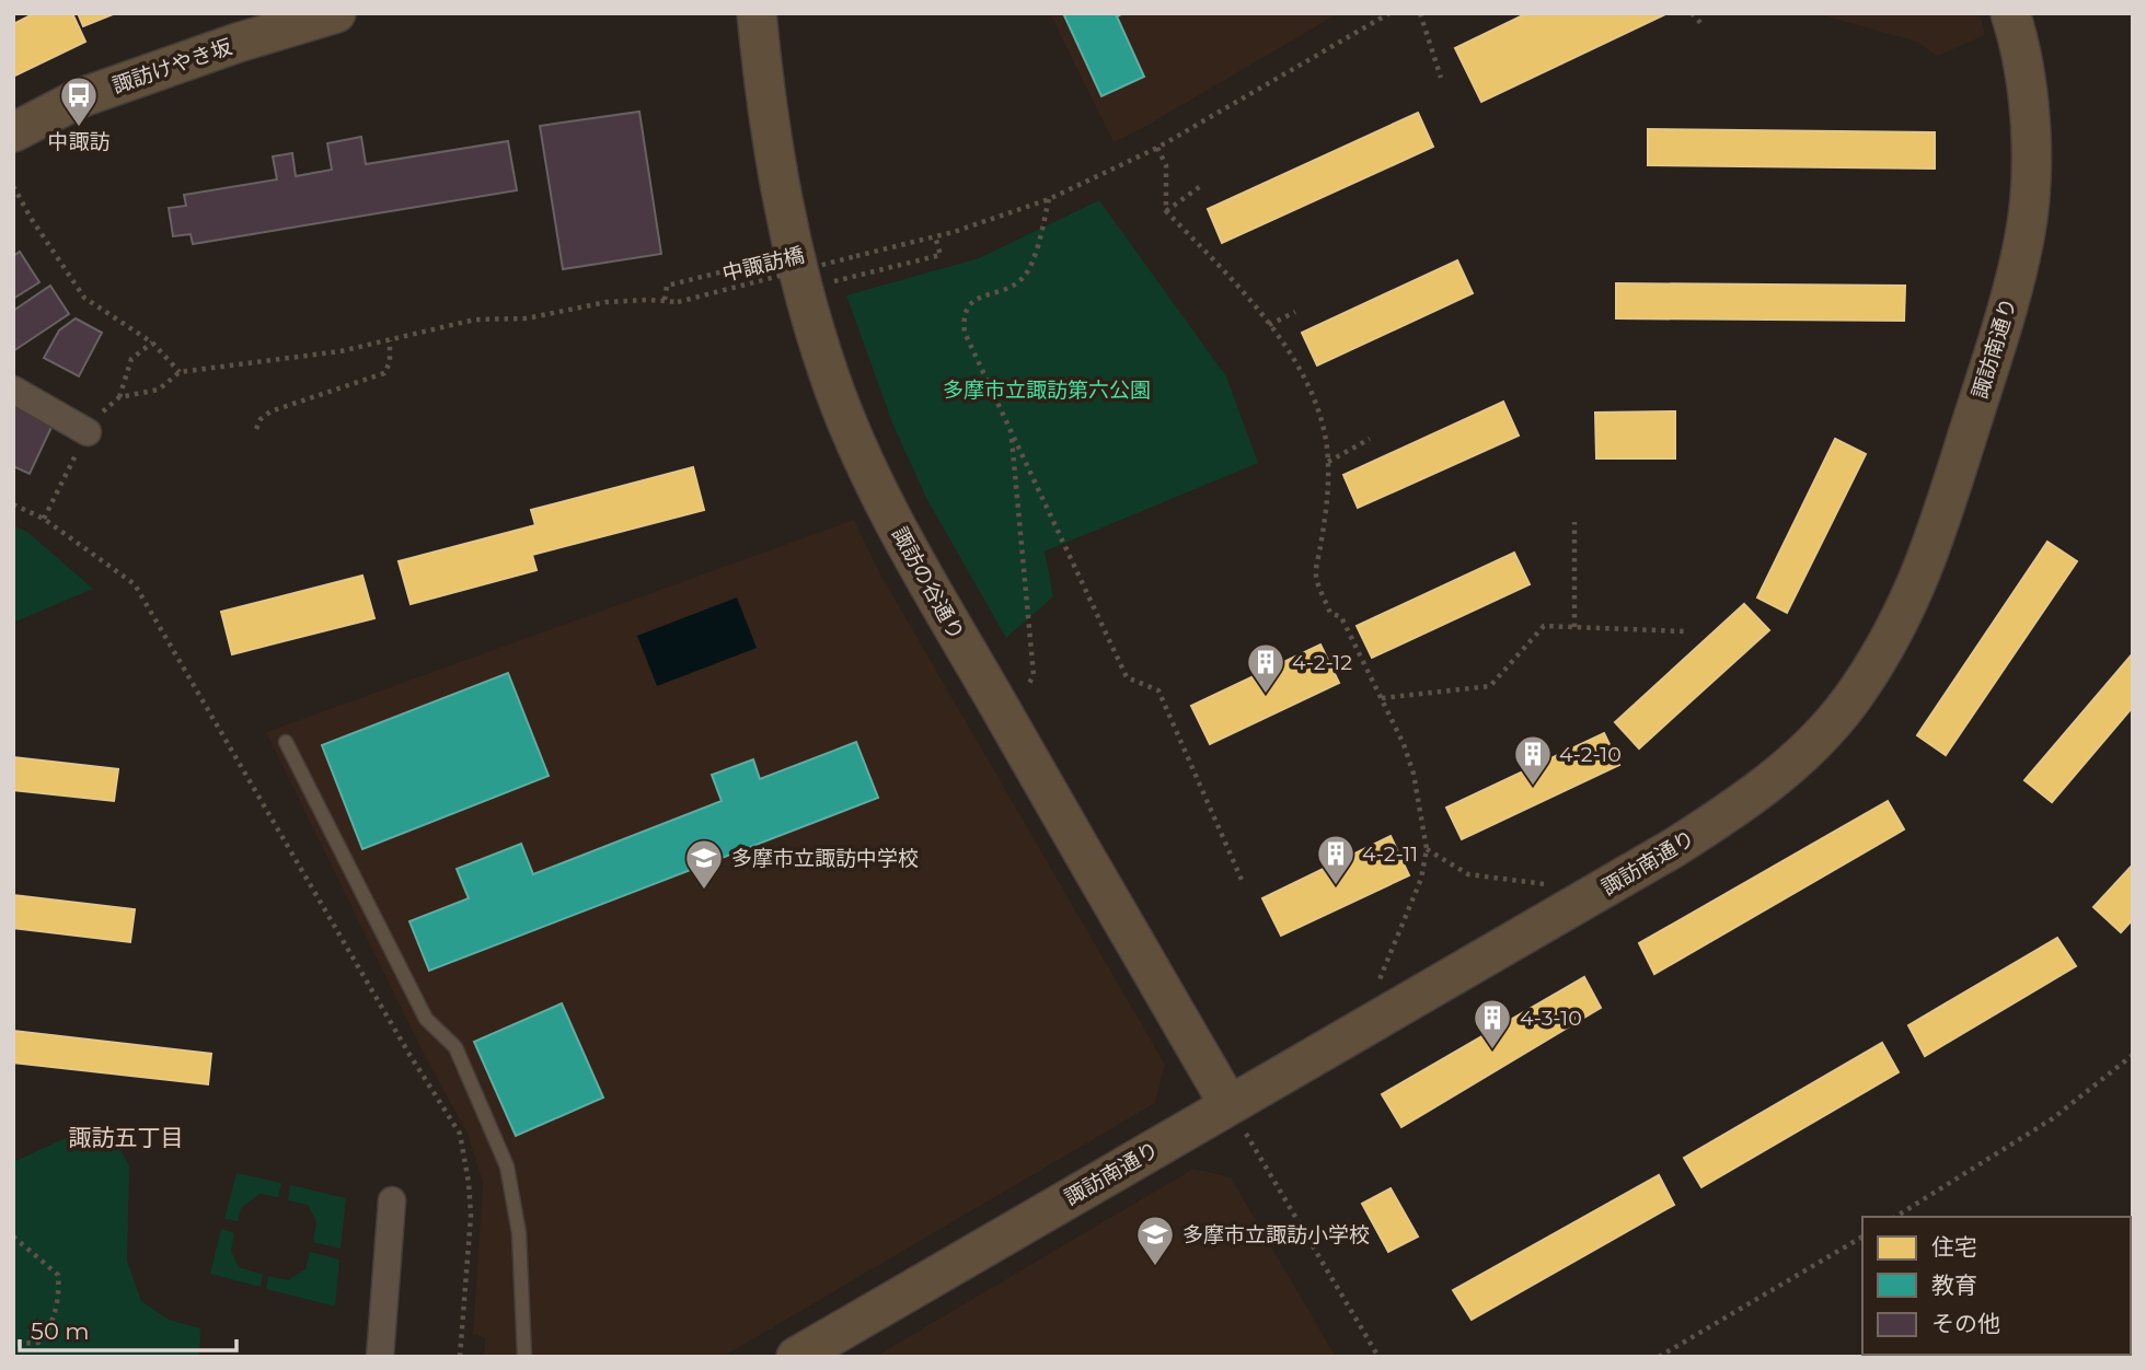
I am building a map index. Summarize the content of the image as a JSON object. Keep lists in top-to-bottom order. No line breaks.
{"streets":{"street":["諏訪けやき坂","諏訪南通り","諏訪の谷通り"],"path":["中諏訪橋"]},"crossings":[["諏訪南通り","諏訪の谷通り"]],"districts":["諏訪五丁目"],"parks":["多摩市立諏訪第六公園"],"places":{"bus stop":["中諏訪"],"building":["4-2-12","4-2-10","4-2-11","4-3-10"],"school or university":["多摩市立諏訪中学校","多摩市立諏訪小学校"]},"legend":["住宅","教育","その他"],"scale_bar":"50 m"}
